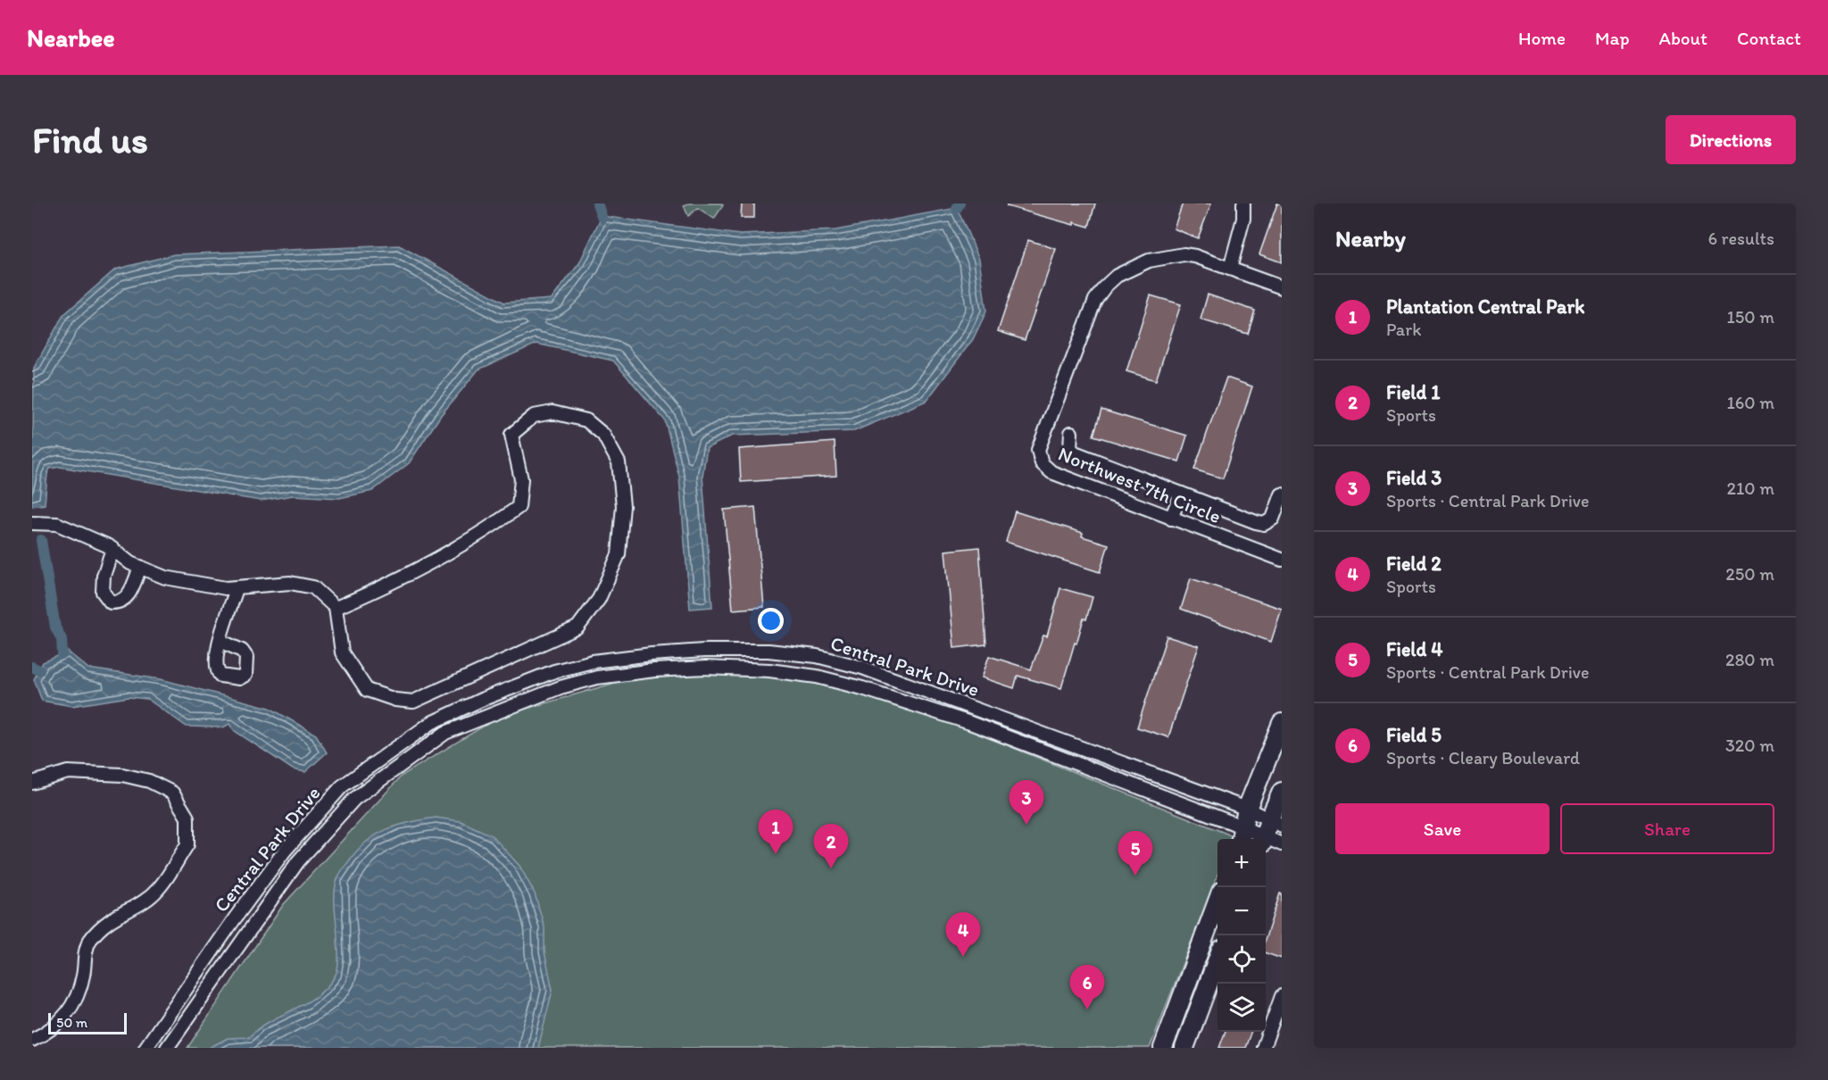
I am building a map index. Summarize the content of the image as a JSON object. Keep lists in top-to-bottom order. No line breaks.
{"streets":{"street":["Northwest 7th Circle","Central Park Drive"]},"scale_bar":"50 m","page":{"header":"Nearbee","nav":["Home","Map","About","Contact"],"buttons":["Directions",["Save","Share"]],"title":"Find us","heading":["Nearby","6 results"],"list":[{"mark":"1","name":"Plantation Central Park","note":"Park","value":"150 m"},{"mark":"2","name":"Field 1","note":"Sports","value":"160 m"},{"mark":"3","name":"Field 3","note":"Sports · Central Park Drive","value":"210 m"},{"mark":"4","name":"Field 2","note":"Sports","value":"250 m"},{"mark":"5","name":"Field 4","note":"Sports · Central Park Drive","value":"280 m"},{"mark":"6","name":"Field 5","note":"Sports · Cleary Boulevard","value":"320 m"}],"pins":["3","1","2","5","4","6"],"map_buttons":["+","−"],"scale":"50 m"}}
